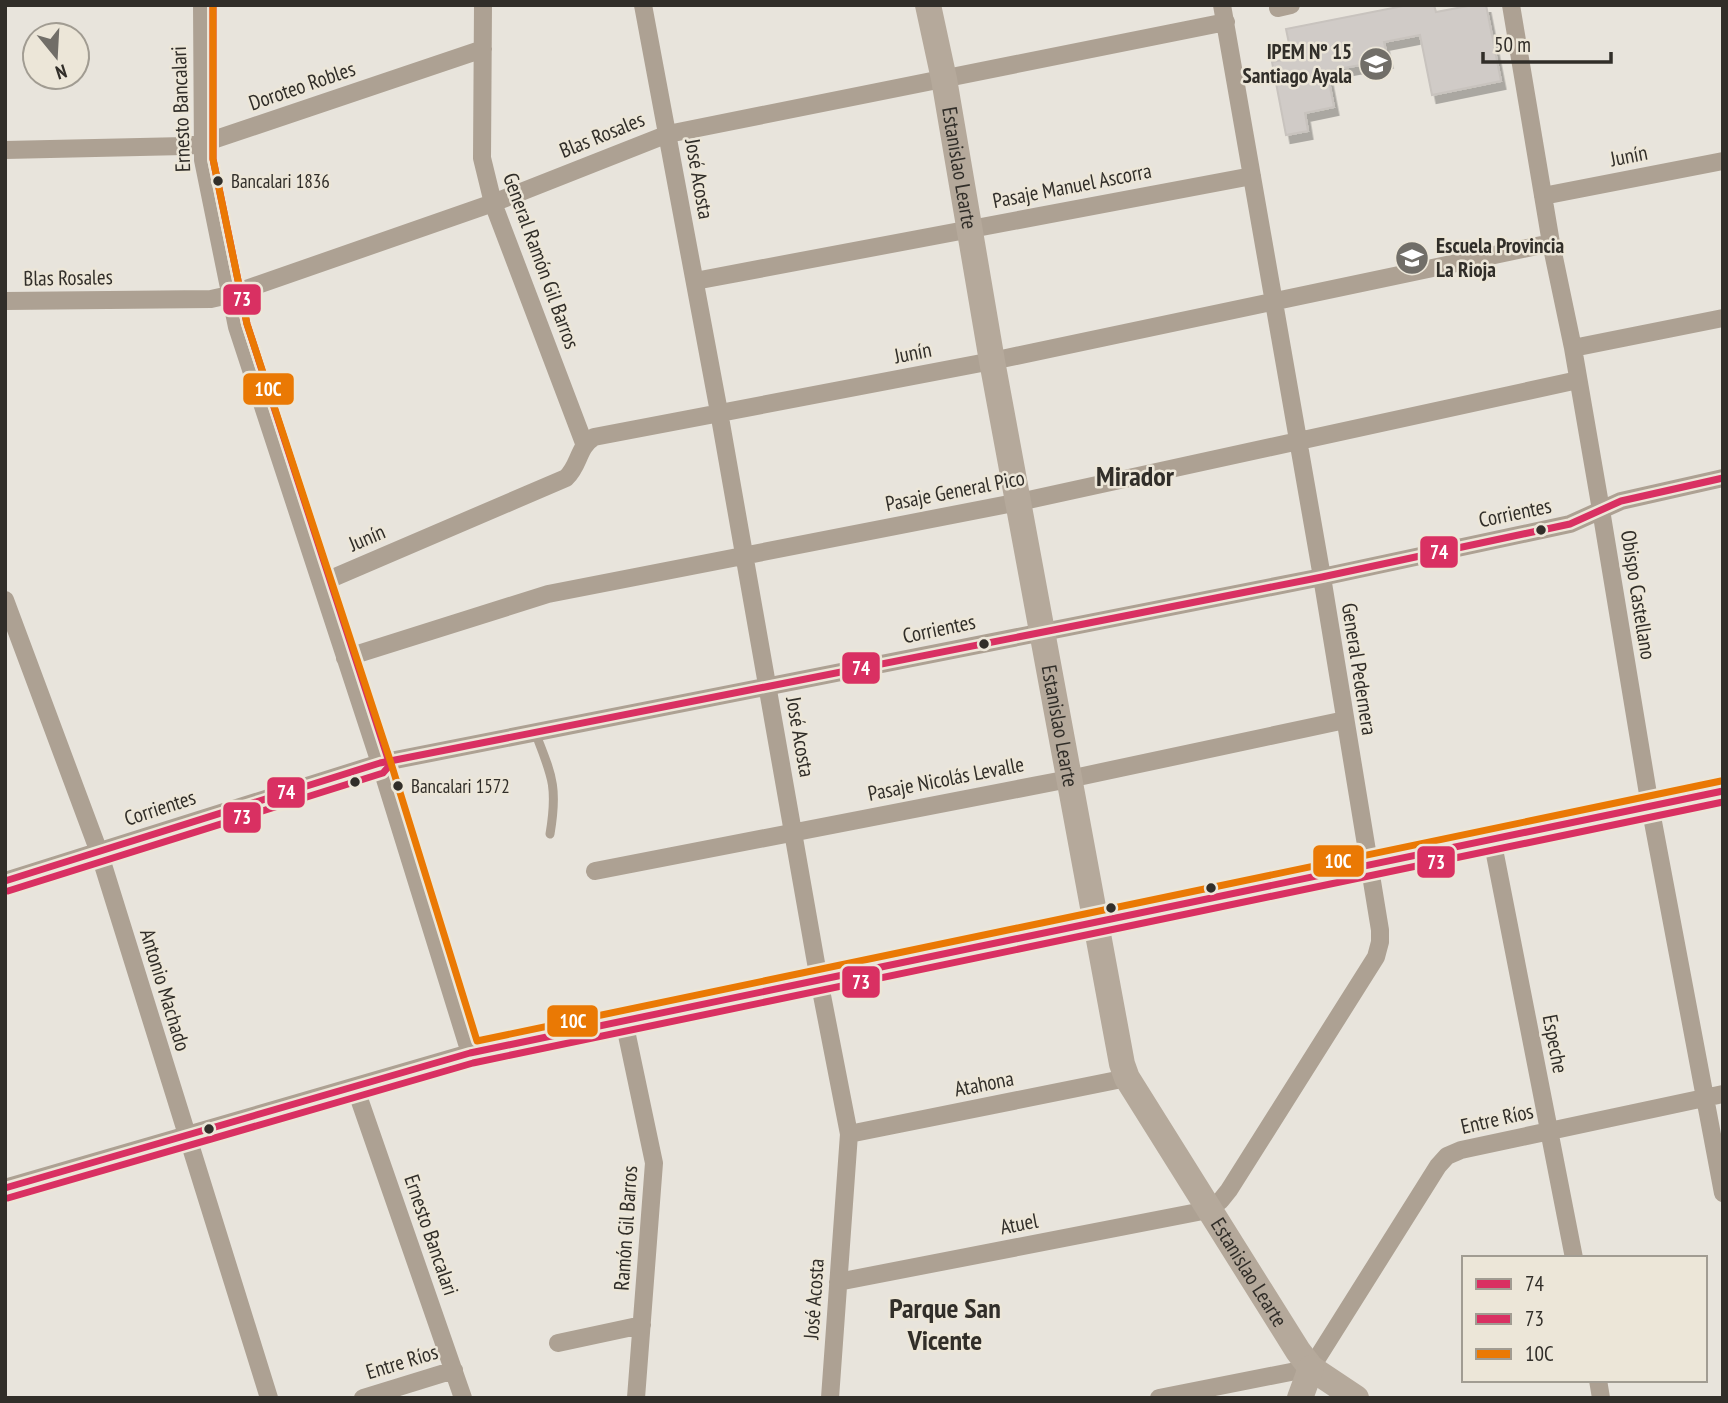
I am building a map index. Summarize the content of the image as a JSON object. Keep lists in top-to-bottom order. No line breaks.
{"streets":{"main road":["Estanislao Learte"],"street":["Doroteo Robles","Ernesto Bancalari","Blas Rosales","Junín","José Acosta","Pasaje Manuel Ascorra","General Ramón Gil Barros","Pasaje General Pico","Corrientes","Obispo Castellano","General Pedernera","Pasaje Nicolás Levalle","Antonio Machado","Espeche","Atahona","Entre Ríos","Atuel","Ramón Gil Barros"]},"crossings":[["Doroteo Robles","Ernesto Bancalari"],["Doroteo Robles","General Ramón Gil Barros"],["Ernesto Bancalari","Blas Rosales"],["Ernesto Bancalari","Junín"],["Ernesto Bancalari","Pasaje General Pico"],["Ernesto Bancalari","Corrientes"],["Ernesto Bancalari","Entre Ríos"],["Blas Rosales","Estanislao Learte"],["Blas Rosales","José Acosta"],["Blas Rosales","General Ramón Gil Barros"],["Blas Rosales","General Pedernera"],["Junín","Estanislao Learte"],["Junín","José Acosta"],["Junín","General Ramón Gil Barros"],["Junín","Obispo Castellano"],["Junín","General Pedernera"],["Estanislao Learte","Pasaje Manuel Ascorra"],["Estanislao Learte","Pasaje General Pico"],["Estanislao Learte","Corrientes"],["Estanislao Learte","General Pedernera"],["Estanislao Learte","Pasaje Nicolás Levalle"],["Estanislao Learte","Atahona"],["Estanislao Learte","Entre Ríos"],["Estanislao Learte","Atuel"],["José Acosta","Pasaje Manuel Ascorra"],["José Acosta","Pasaje General Pico"],["José Acosta","Corrientes"],["José Acosta","Pasaje Nicolás Levalle"],["José Acosta","Atahona"],["José Acosta","Atuel"],["Pasaje Manuel Ascorra","General Pedernera"],["Pasaje General Pico","Obispo Castellano"],["Pasaje General Pico","General Pedernera"],["Corrientes","Obispo Castellano"],["Corrientes","General Pedernera"],["Corrientes","Antonio Machado"],["Obispo Castellano","Entre Ríos"],["General Pedernera","Pasaje Nicolás Levalle"],["General Pedernera","Atuel"],["Espeche","Entre Ríos"]],"districts":["Mirador","Parque San Vicente"],"places":{"school or university":["IPEM Nº 15 Santiago Ayala","Escuela Provincia La Rioja"],"other":["Bancalari 1836","Bancalari 1572"]},"lines":["transit line 73","transit line 10C","transit line 74"],"legend":["74","73","10C"],"scale_bar":"50 m","north":"bottom"}
